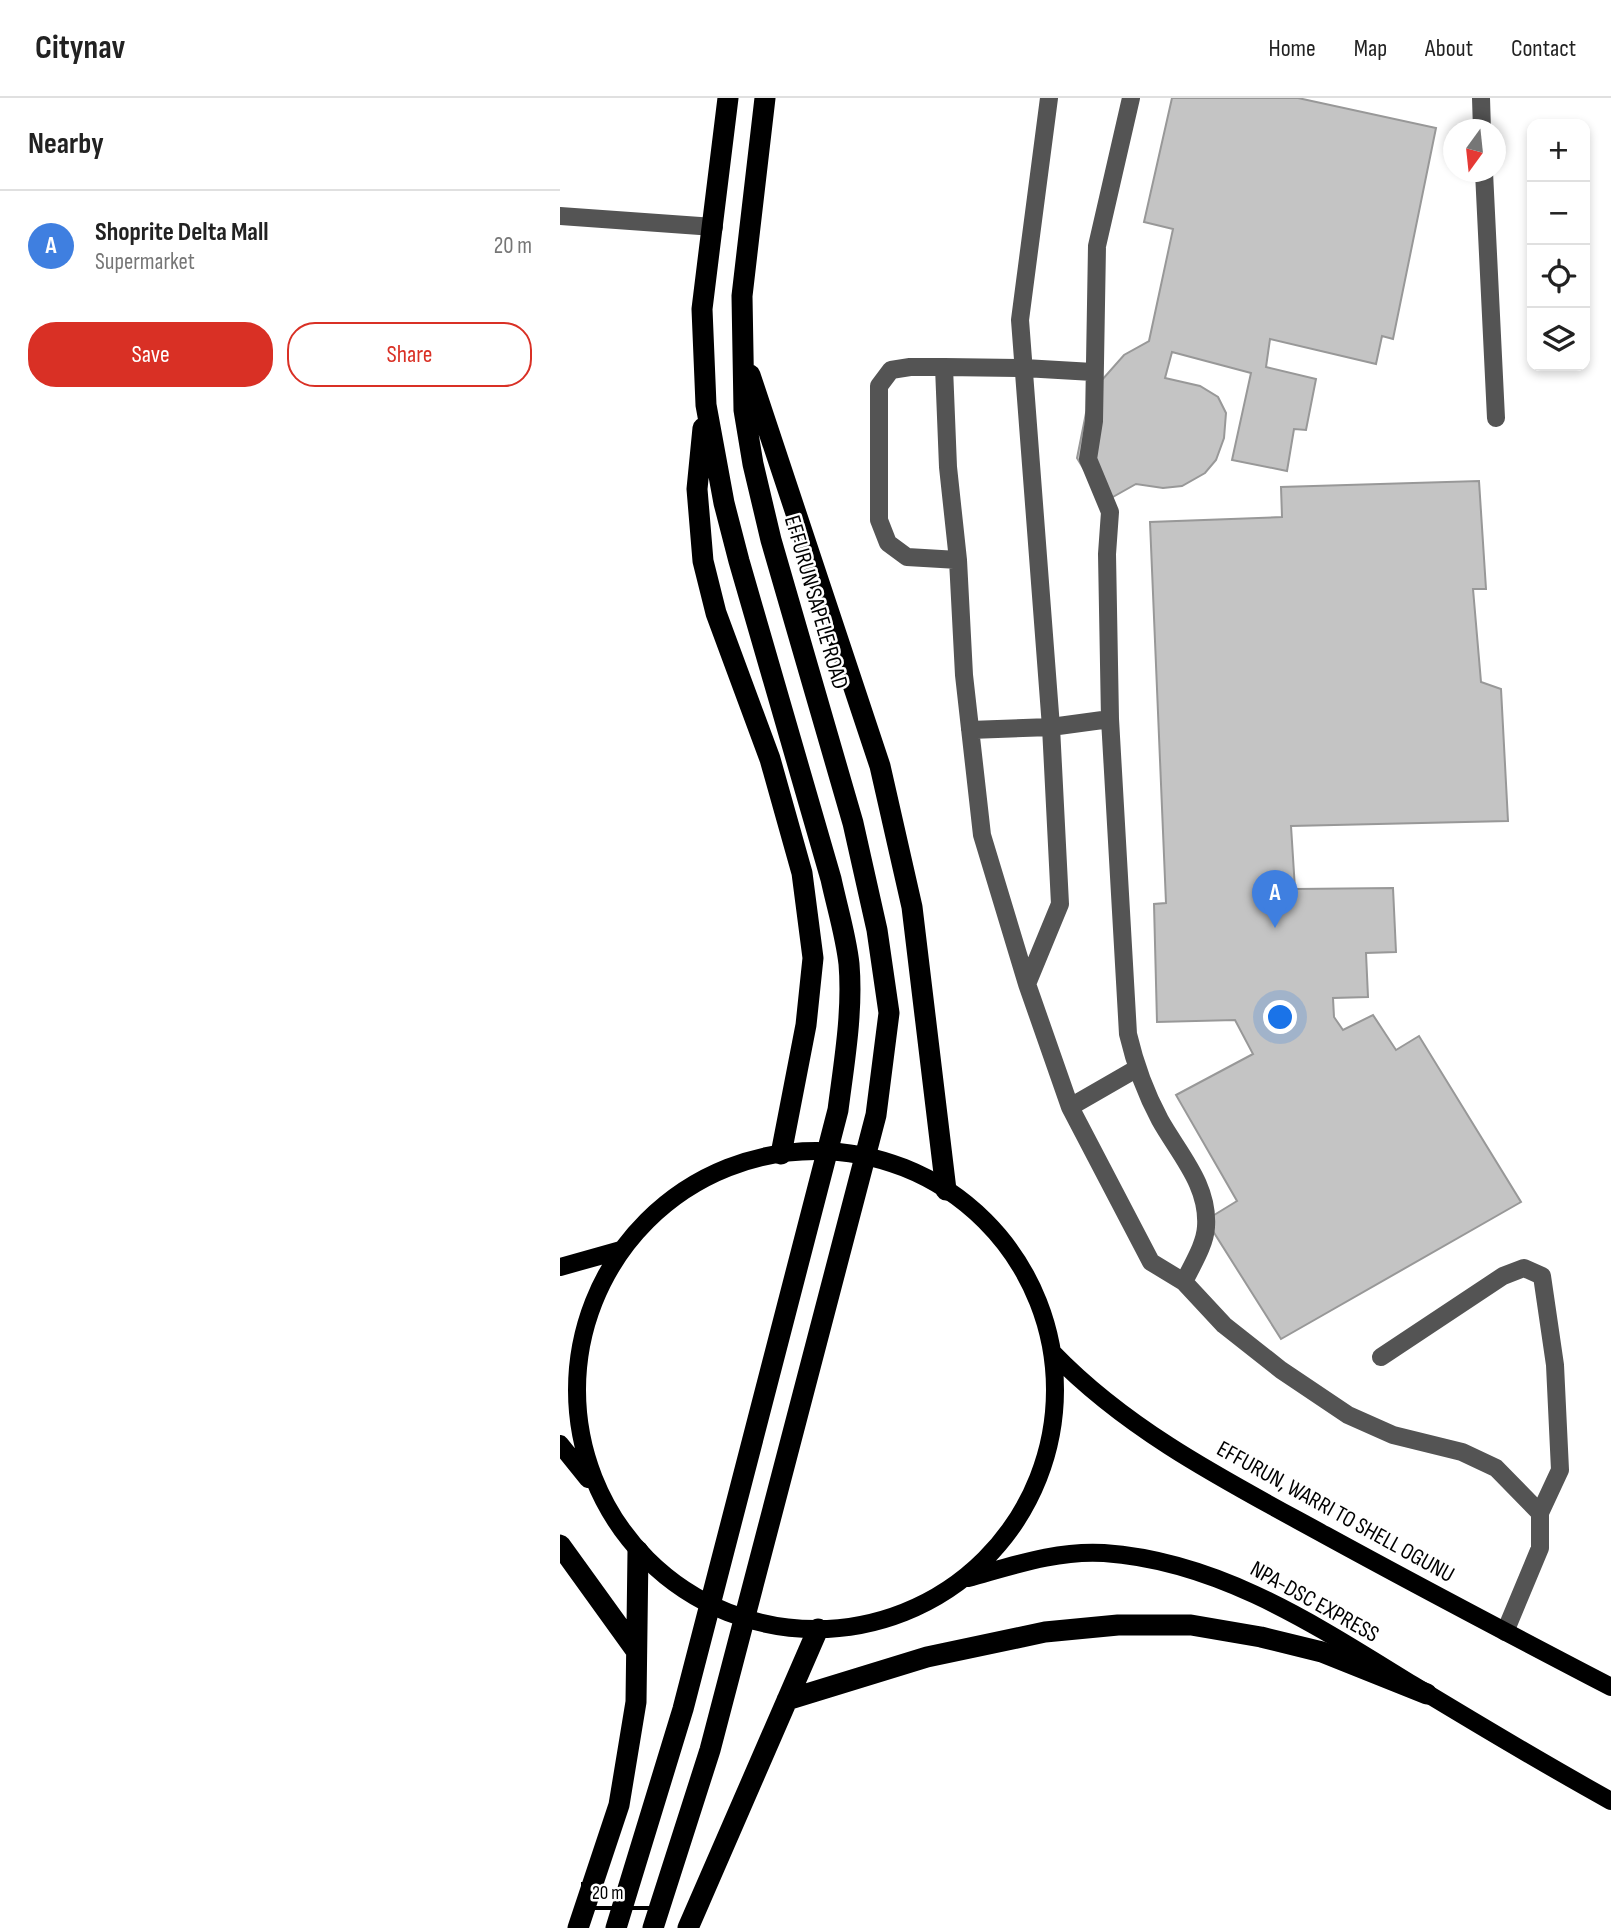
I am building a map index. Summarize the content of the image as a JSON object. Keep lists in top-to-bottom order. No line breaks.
{"streets":{"highway":["EFFURUN SAPELE ROAD"],"main road":["EFFURUN, WARRI TO SHELL OGUNU","NPA-DSC EXPRESS"]},"scale_bar":"20 m","north":"bottom","page":{"header":"Citynav","nav":["Home","Map","About","Contact"],"heading":"Nearby","map_buttons":["+","−"],"list":[{"mark":"A","name":"Shoprite Delta Mall","note":"Supermarket","value":"20 m"}],"buttons":["Save","Share"],"pins":"A","scale":"20 m"}}
